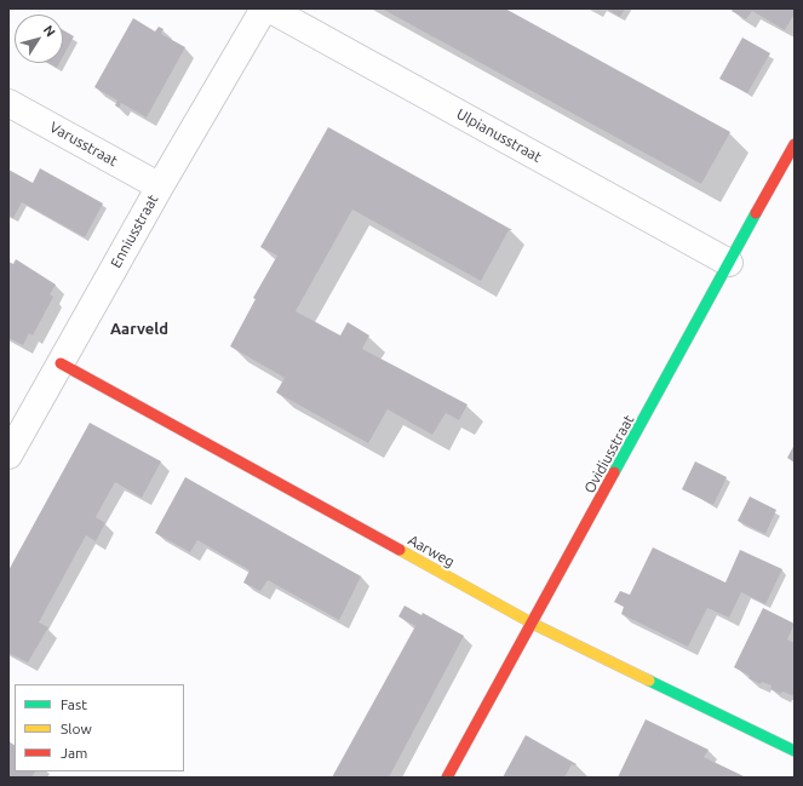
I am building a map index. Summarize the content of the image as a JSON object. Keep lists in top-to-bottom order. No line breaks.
{"streets":{"street":["Ulpianusstraat","Varusstraat","Enniusstraat","Ovidiusstraat","Aarweg"]},"crossings":[["Ulpianusstraat","Ovidiusstraat"],["Varusstraat","Enniusstraat"],["Enniusstraat","Aarweg"],["Ovidiusstraat","Aarweg"]],"districts":["Aarveld"],"legend":["Fast","Slow","Jam"],"north":"top right"}
